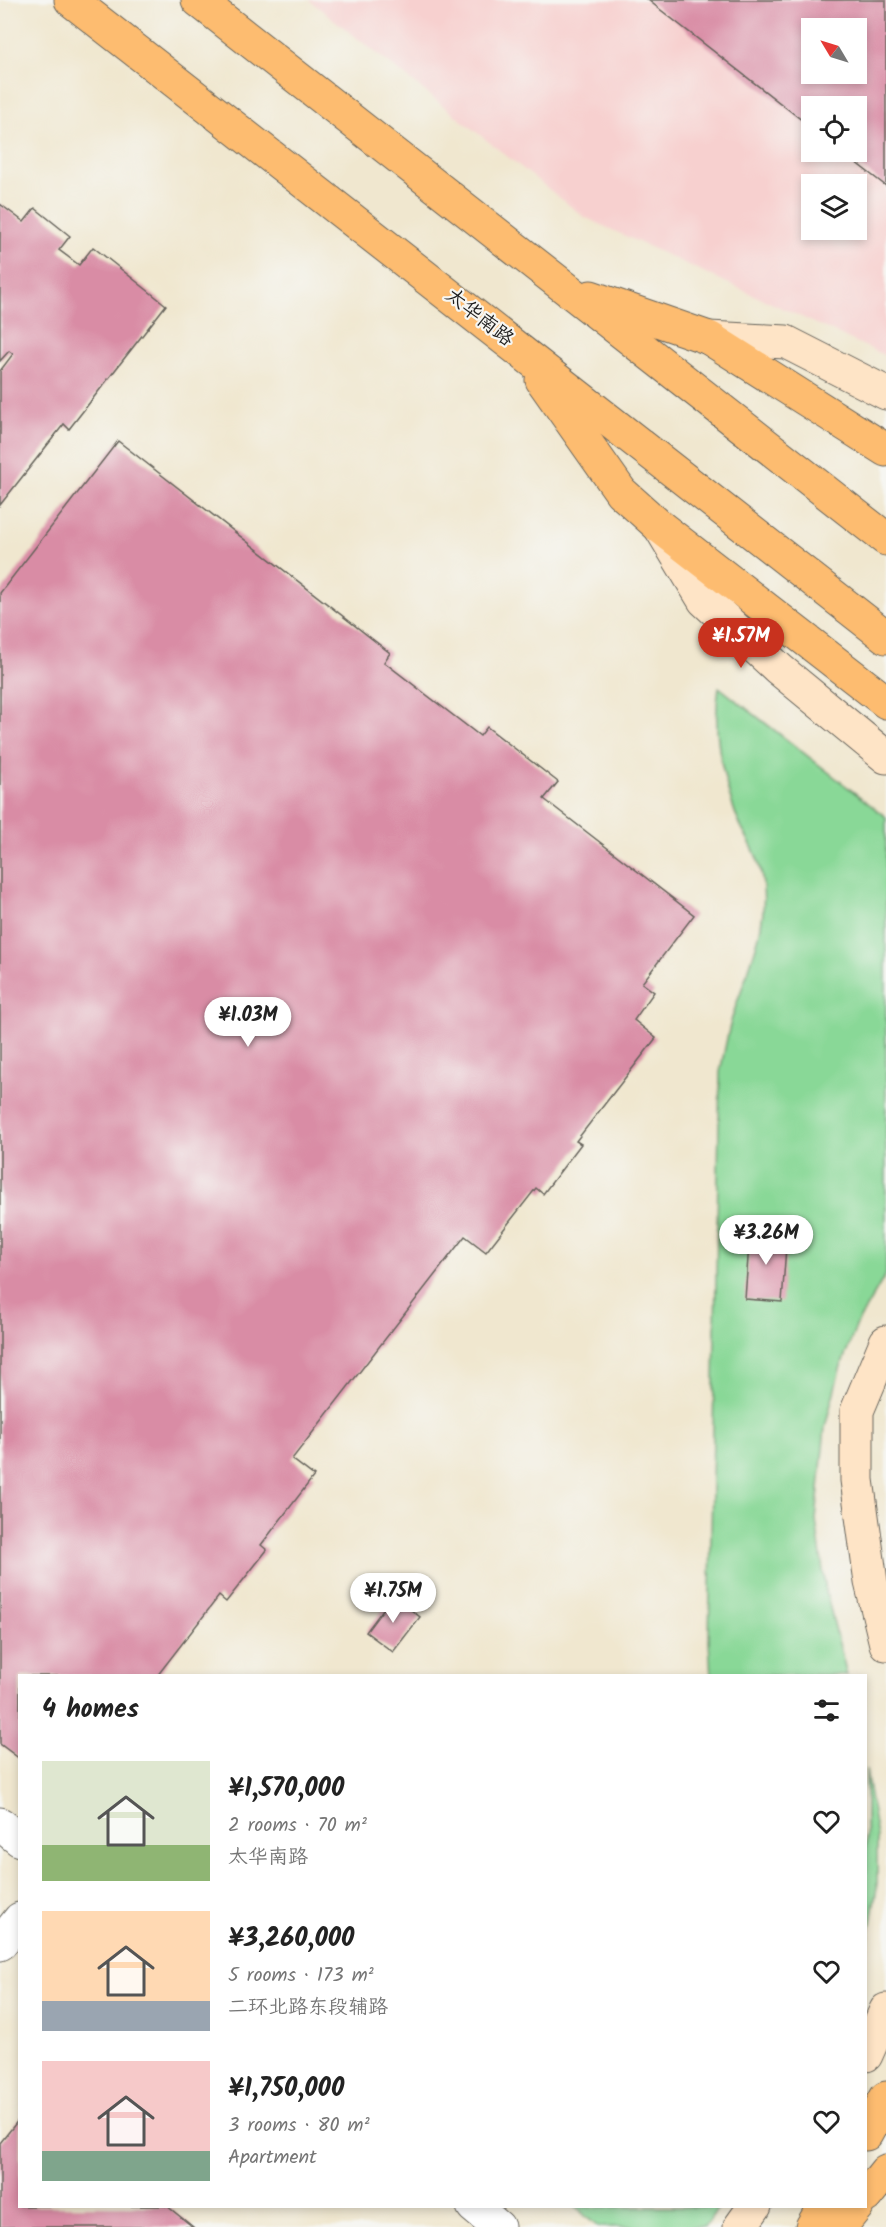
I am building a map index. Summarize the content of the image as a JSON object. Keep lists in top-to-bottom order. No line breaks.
{"streets":{"main road":["太华南路"]},"north":"top left","page":{"price":["¥1.57M","¥1.03M","¥3.26M","¥1.75M"],"heading":"4 homes","list":[{"name":"¥1,570,000","note":"2 rooms · 70 m² · 太华南路"},{"name":"¥3,260,000","note":"5 rooms · 173 m² · 二环北路东段辅路"},{"name":"¥1,750,000","note":"3 rooms · 80 m² · Apartment"}]}}
